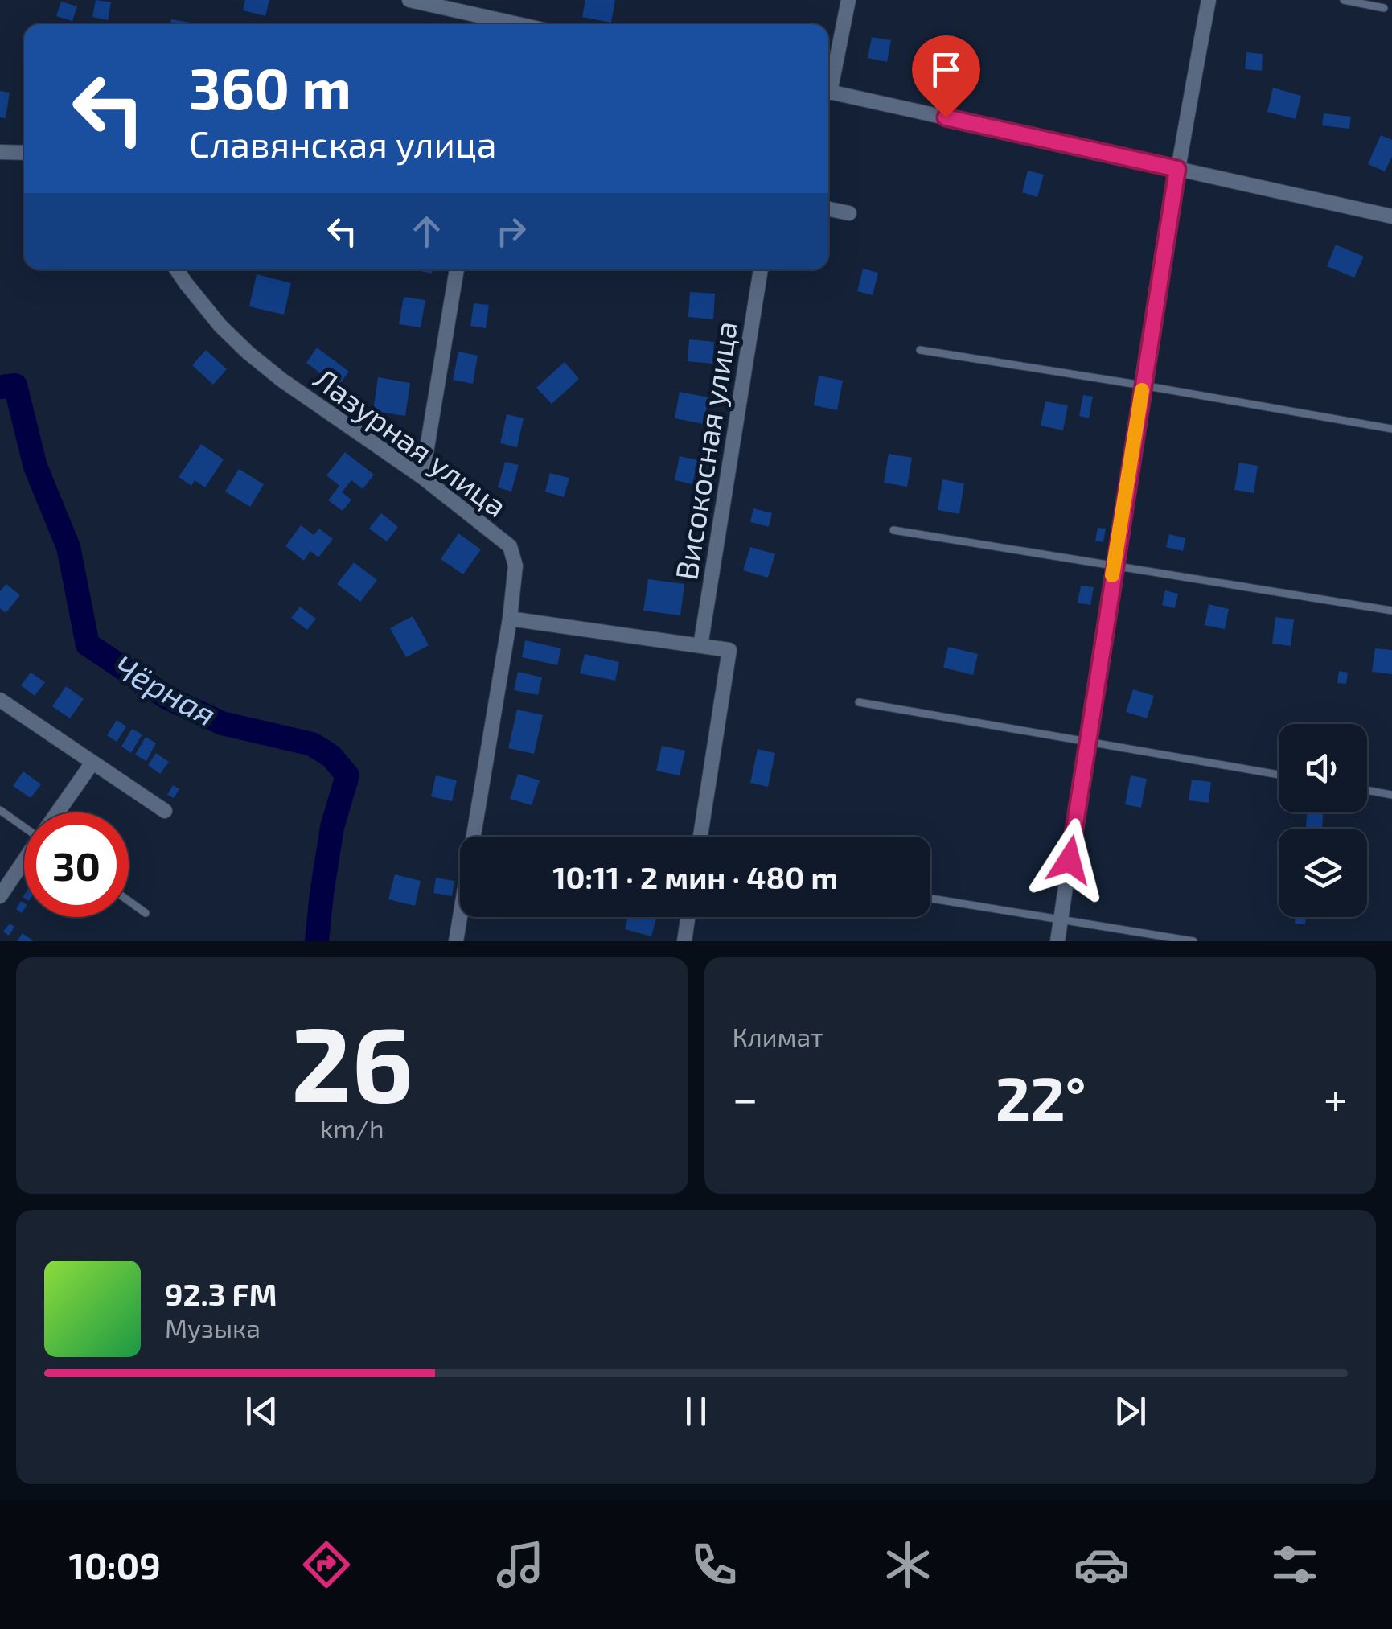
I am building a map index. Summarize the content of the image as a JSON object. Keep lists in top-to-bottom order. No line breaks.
{"streets":{"street":["Лазурная улица","Високосная улица"]},"water":["Чёрная"],"page":{"turn":["360 m","Славянская улица"],"limit":"30","trip":"10:11 · 2 мин · 480 m","tile":[["26","km/h"],"Климат"],"heat":["−","22°","+"],"song":["92.3 FM","Музыка"],"tabs":"10:09"}}
